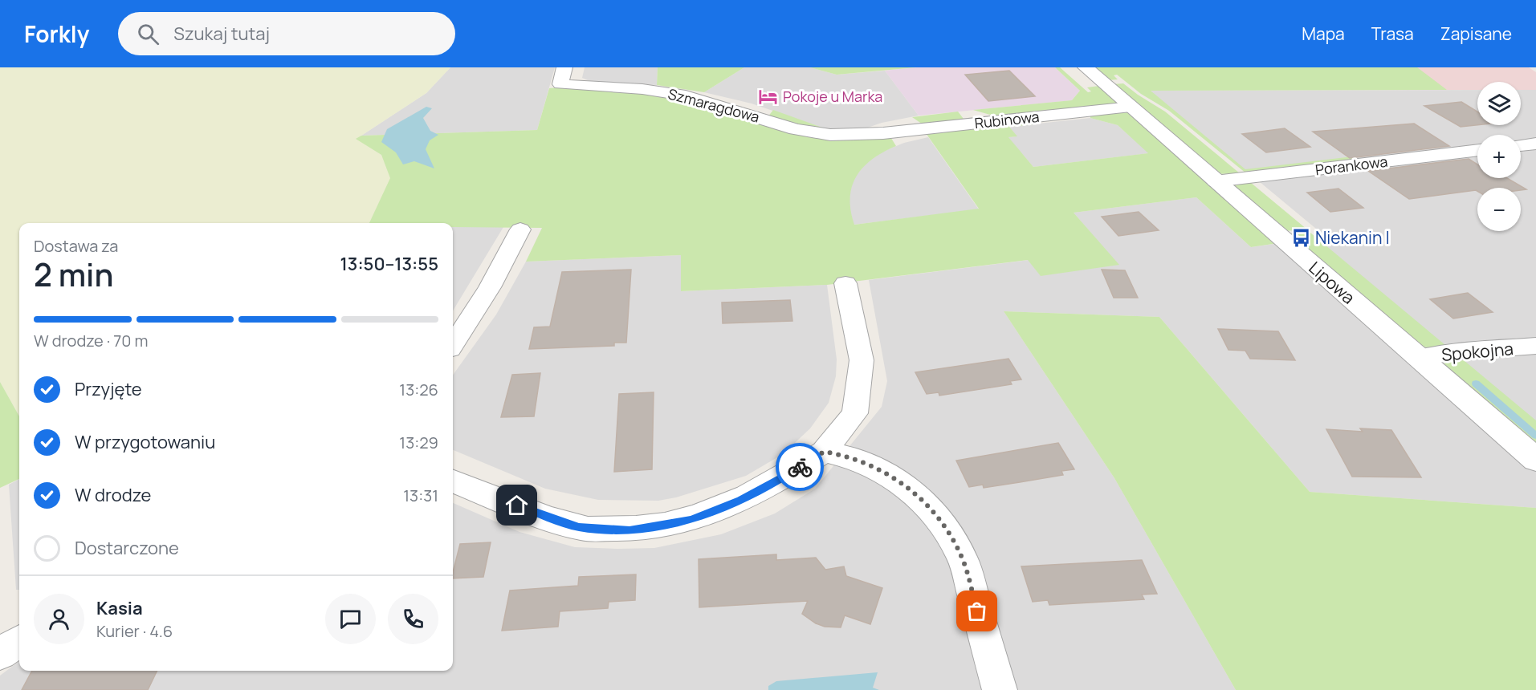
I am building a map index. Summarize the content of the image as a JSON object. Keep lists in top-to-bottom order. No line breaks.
{"streets":{"street":["Szmaragdowa","Rubinowa","Porankowa","Lipowa","Spokojna"]},"crossings":[["Szmaragdowa","Rubinowa"],["Rubinowa","Lipowa"],["Porankowa","Lipowa"],["Lipowa","Spokojna"]],"places":{"hotel":["Pokoje u Marka"],"bus stop":["Niekanin I"]},"page":{"header":"Forkly","search":"Szukaj tutaj","nav":["Mapa","Trasa","Zapisane"],"map_buttons":["+","−"],"heading":["2 min","Dostawa za","13:50–13:55"],"panel":["Kasia","Kurier · 4.6"],"bar":"W drodze · 70 m","list":[["Przyjęte","13:26"],["W przygotowaniu","13:29"],["W drodze","13:31"],"Dostarczone"]}}
